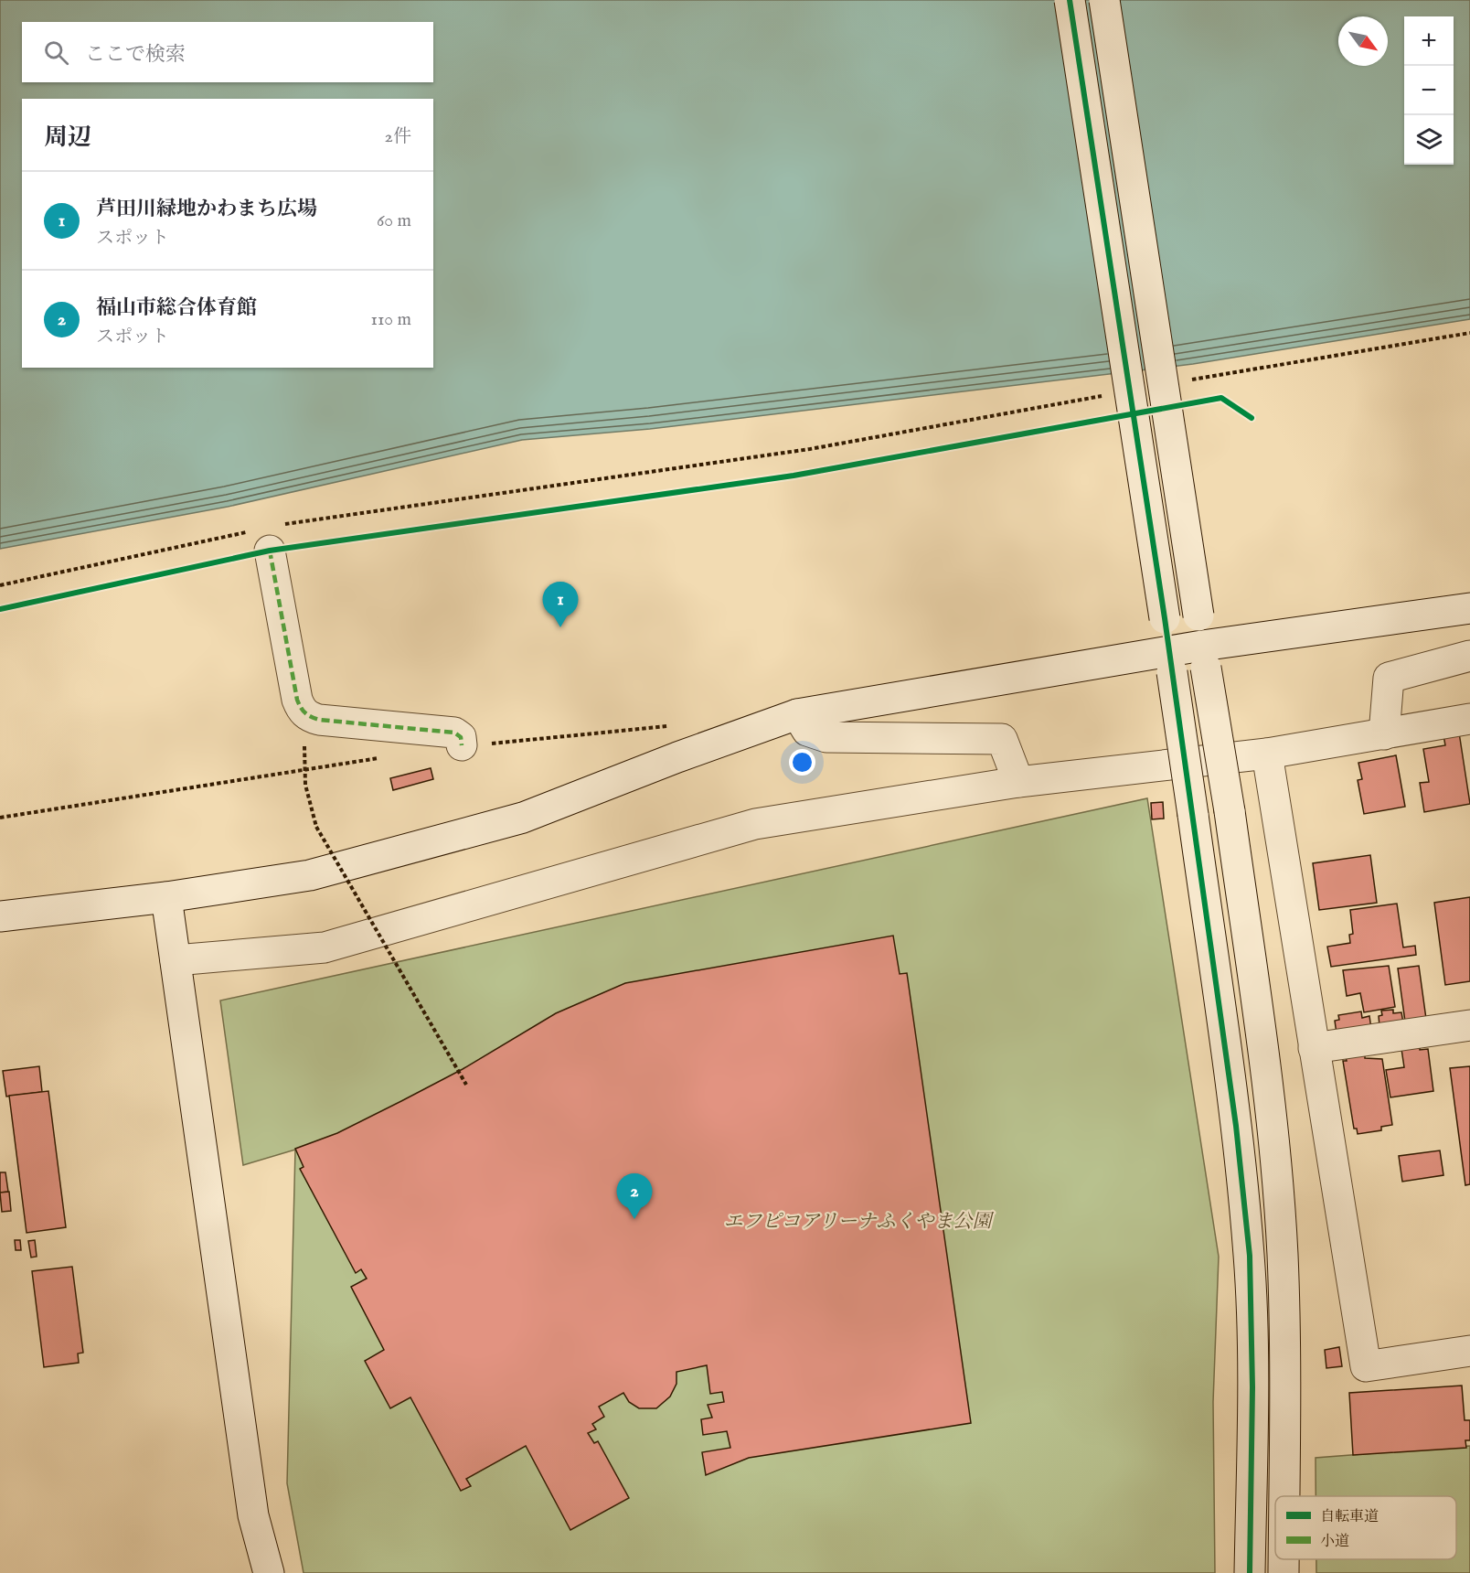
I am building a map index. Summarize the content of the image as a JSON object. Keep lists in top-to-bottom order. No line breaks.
{"parks":["エフピコアリーナふくやま公園"],"legend":["自転車道","小道"],"north":"bottom right","page":{"map_buttons":["+","−"],"search":"ここで検索","heading":["周辺","2件"],"list":[{"mark":"1","name":"芦田川緑地かわまち広場","note":"スポット","value":"60 m"},{"mark":"2","name":"福山市総合体育館","note":"スポット","value":"110 m"}],"pins":["1","2"]}}
